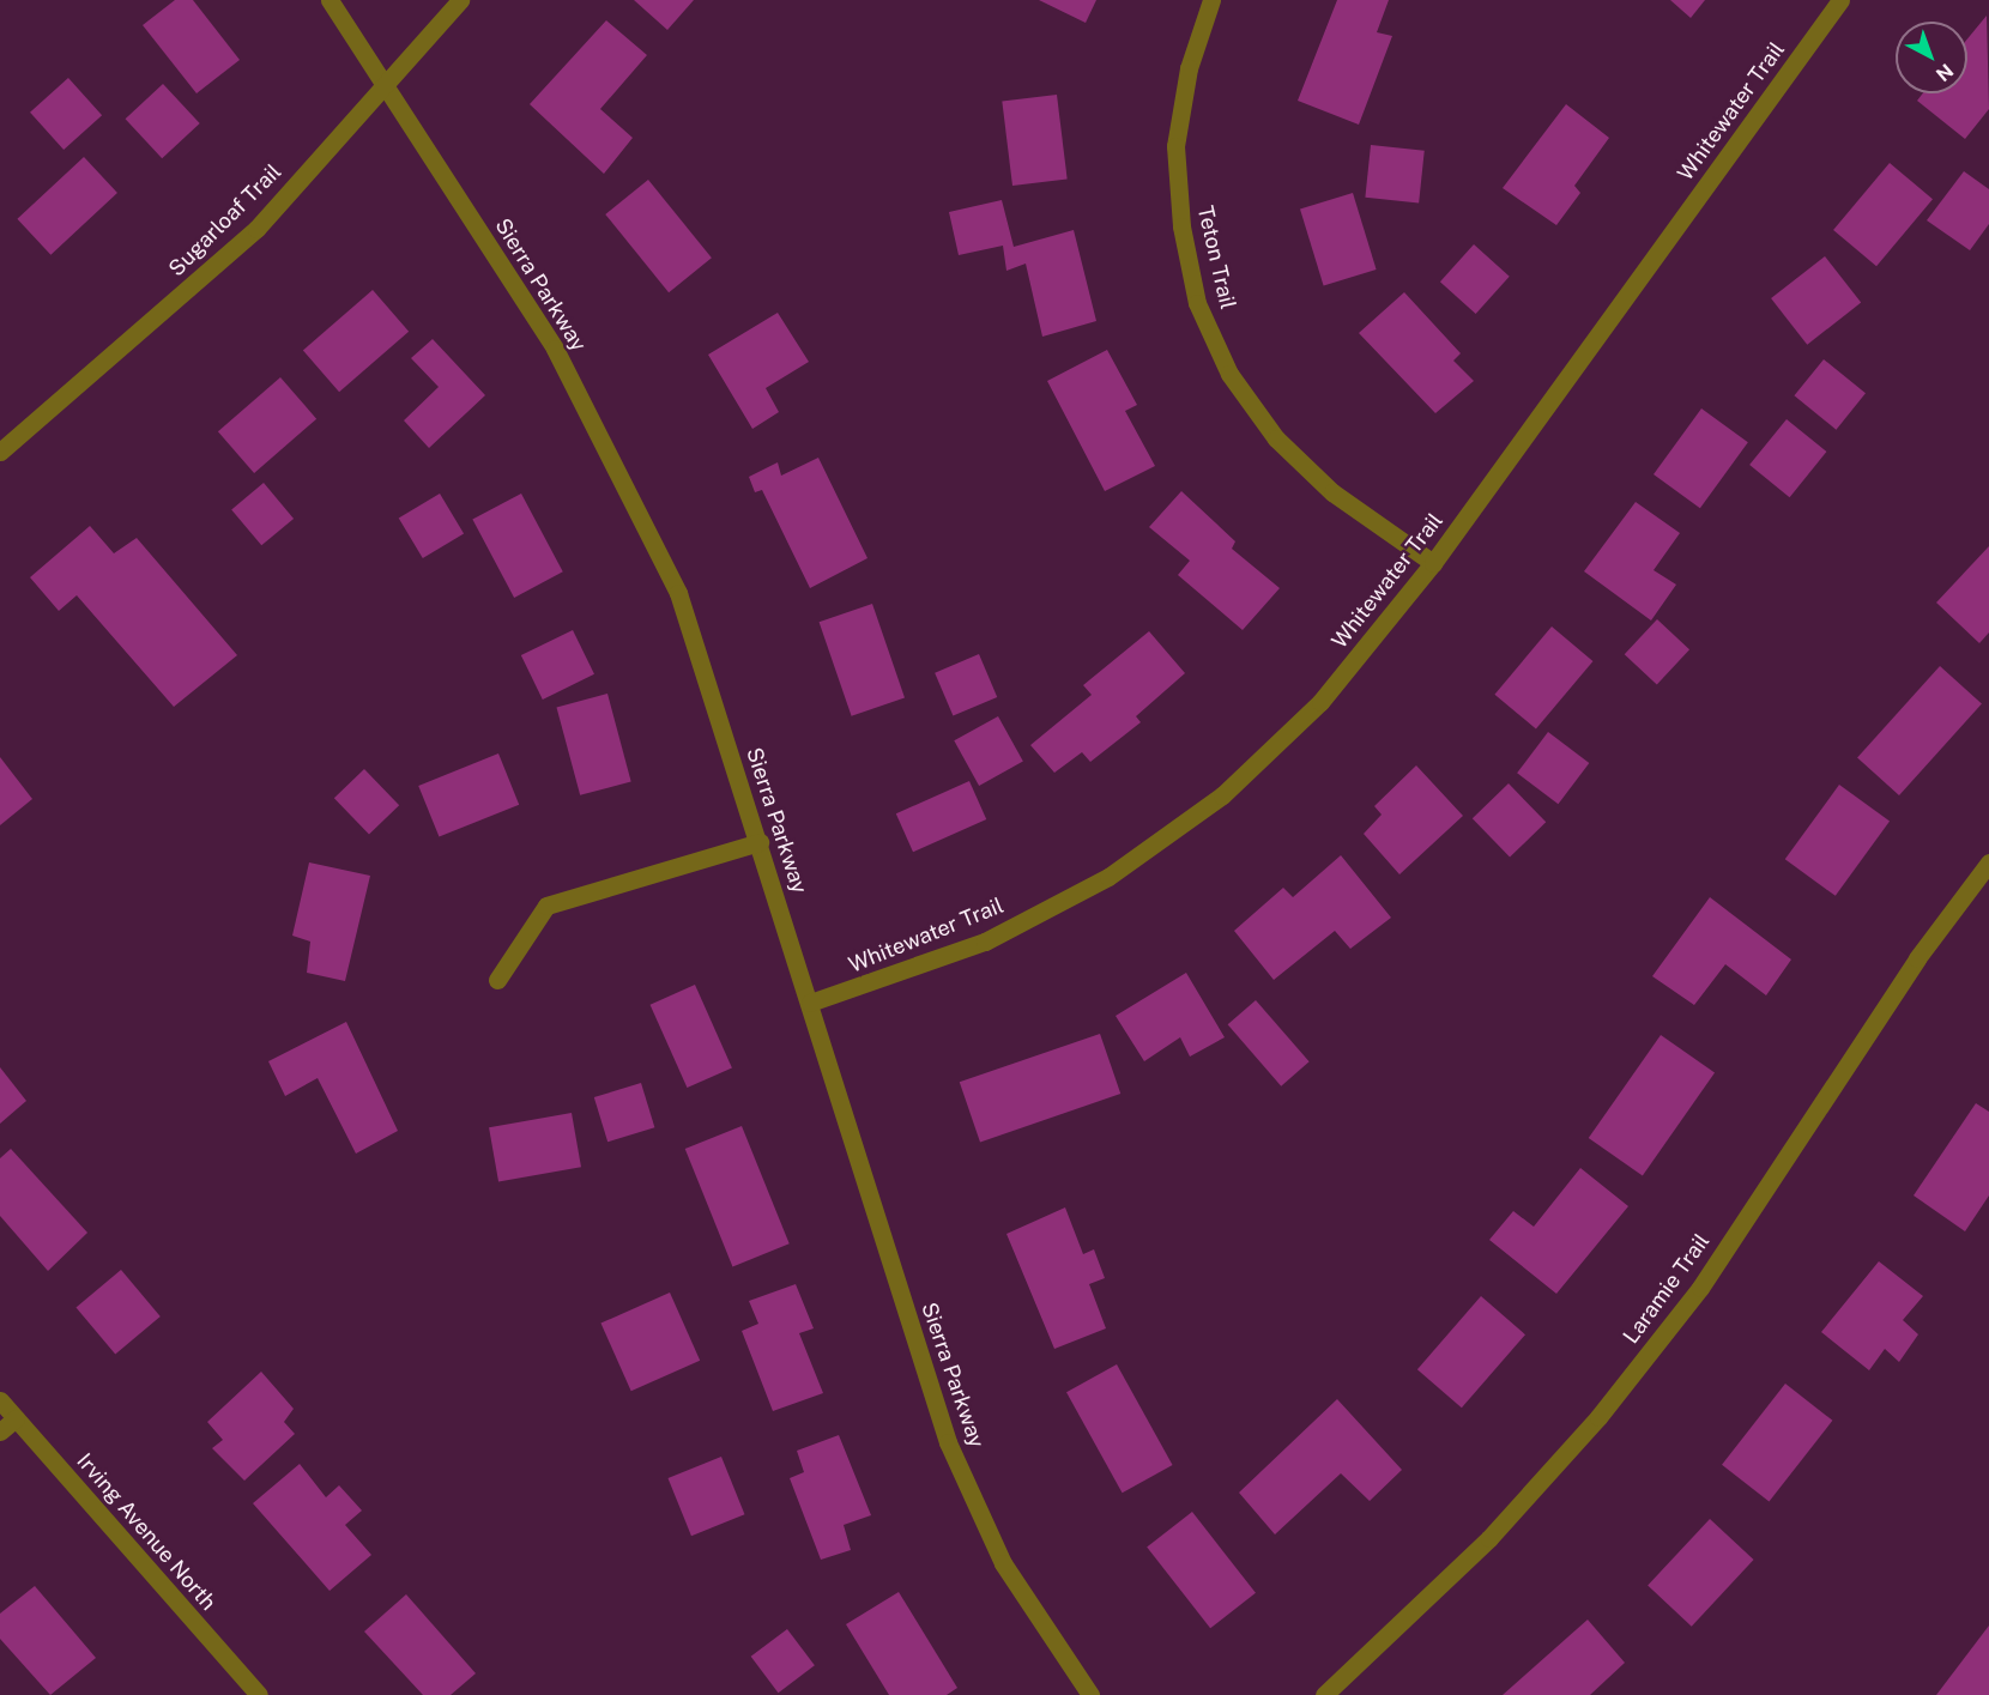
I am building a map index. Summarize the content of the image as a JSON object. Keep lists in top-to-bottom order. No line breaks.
{"streets":{"street":["Whitewater Trail","Sugarloaf Trail","Teton Trail","Sierra Parkway","Laramie Trail","Irving Avenue North"]},"crossings":[["Whitewater Trail","Teton Trail"],["Whitewater Trail","Sierra Parkway"],["Sugarloaf Trail","Sierra Parkway"]],"north":"bottom right"}
